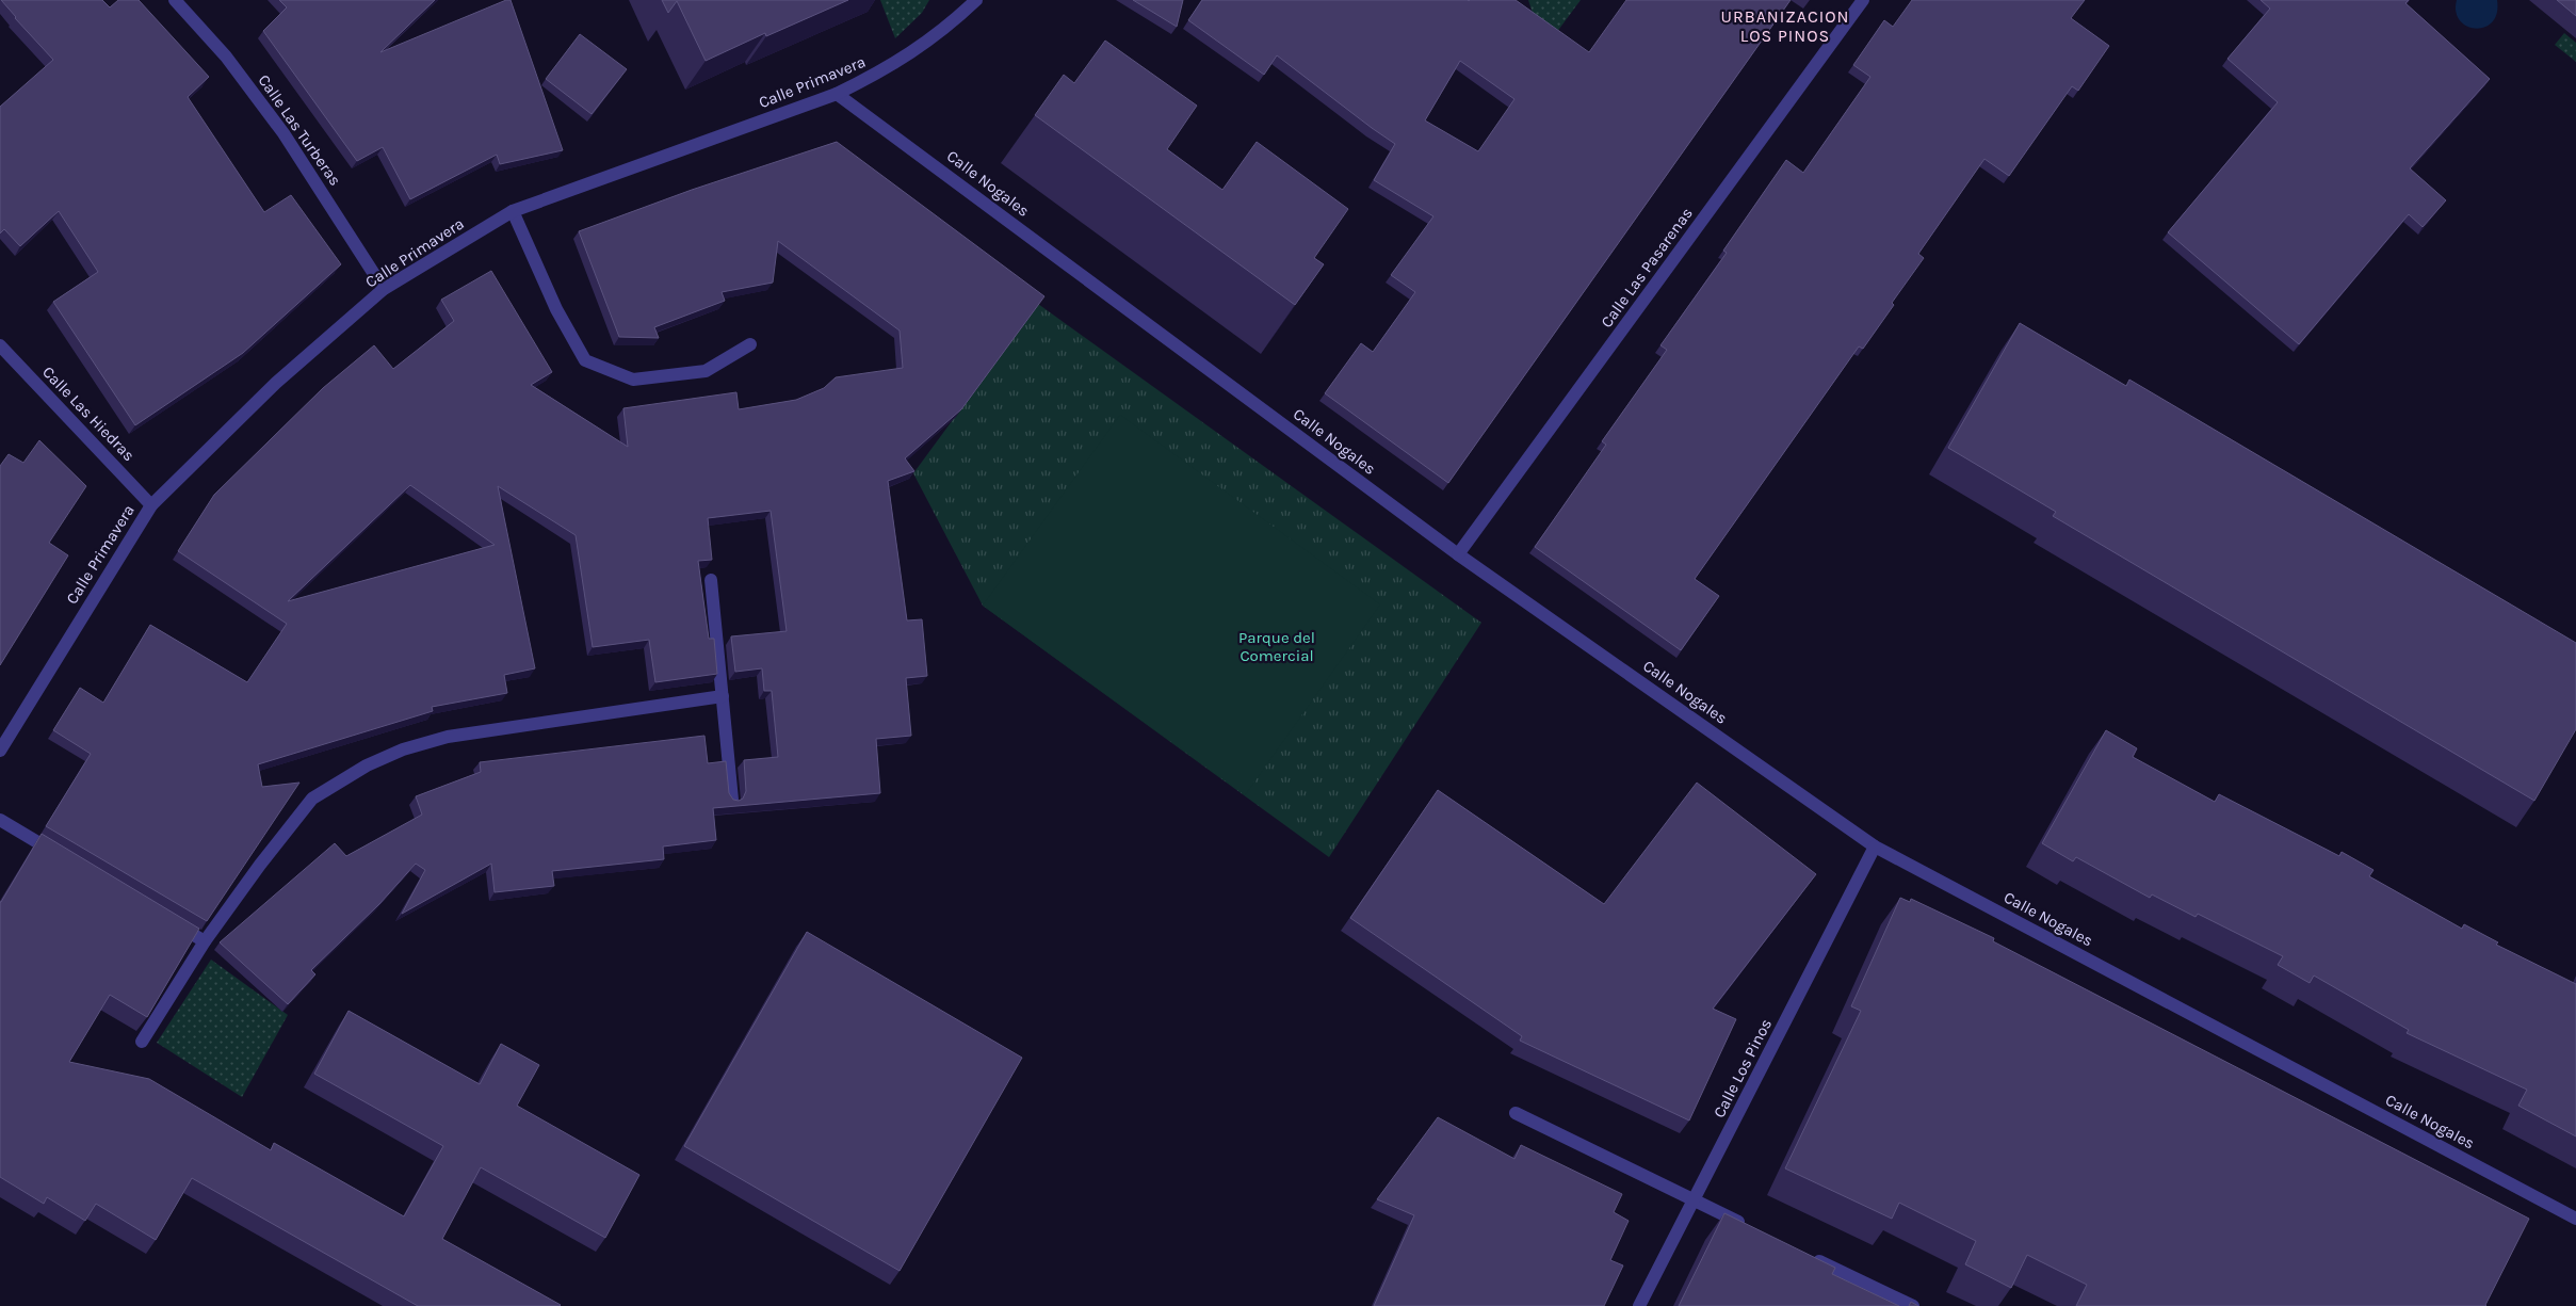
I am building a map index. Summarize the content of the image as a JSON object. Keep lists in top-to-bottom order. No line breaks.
{"streets":{"street":["Calle Primavera","Calle Las Turberas","Calle Nogales","Calle Las Pasarenas","Calle Las Hiedras","Calle Los Pinos"]},"crossings":[["Calle Primavera","Calle Las Turberas"],["Calle Primavera","Calle Nogales"],["Calle Primavera","Calle Las Hiedras"],["Calle Nogales","Calle Las Pasarenas"],["Calle Nogales","Calle Los Pinos"]],"districts":["URBANIZACION LOS PINOS"],"parks":["Parque del Comercial"]}
